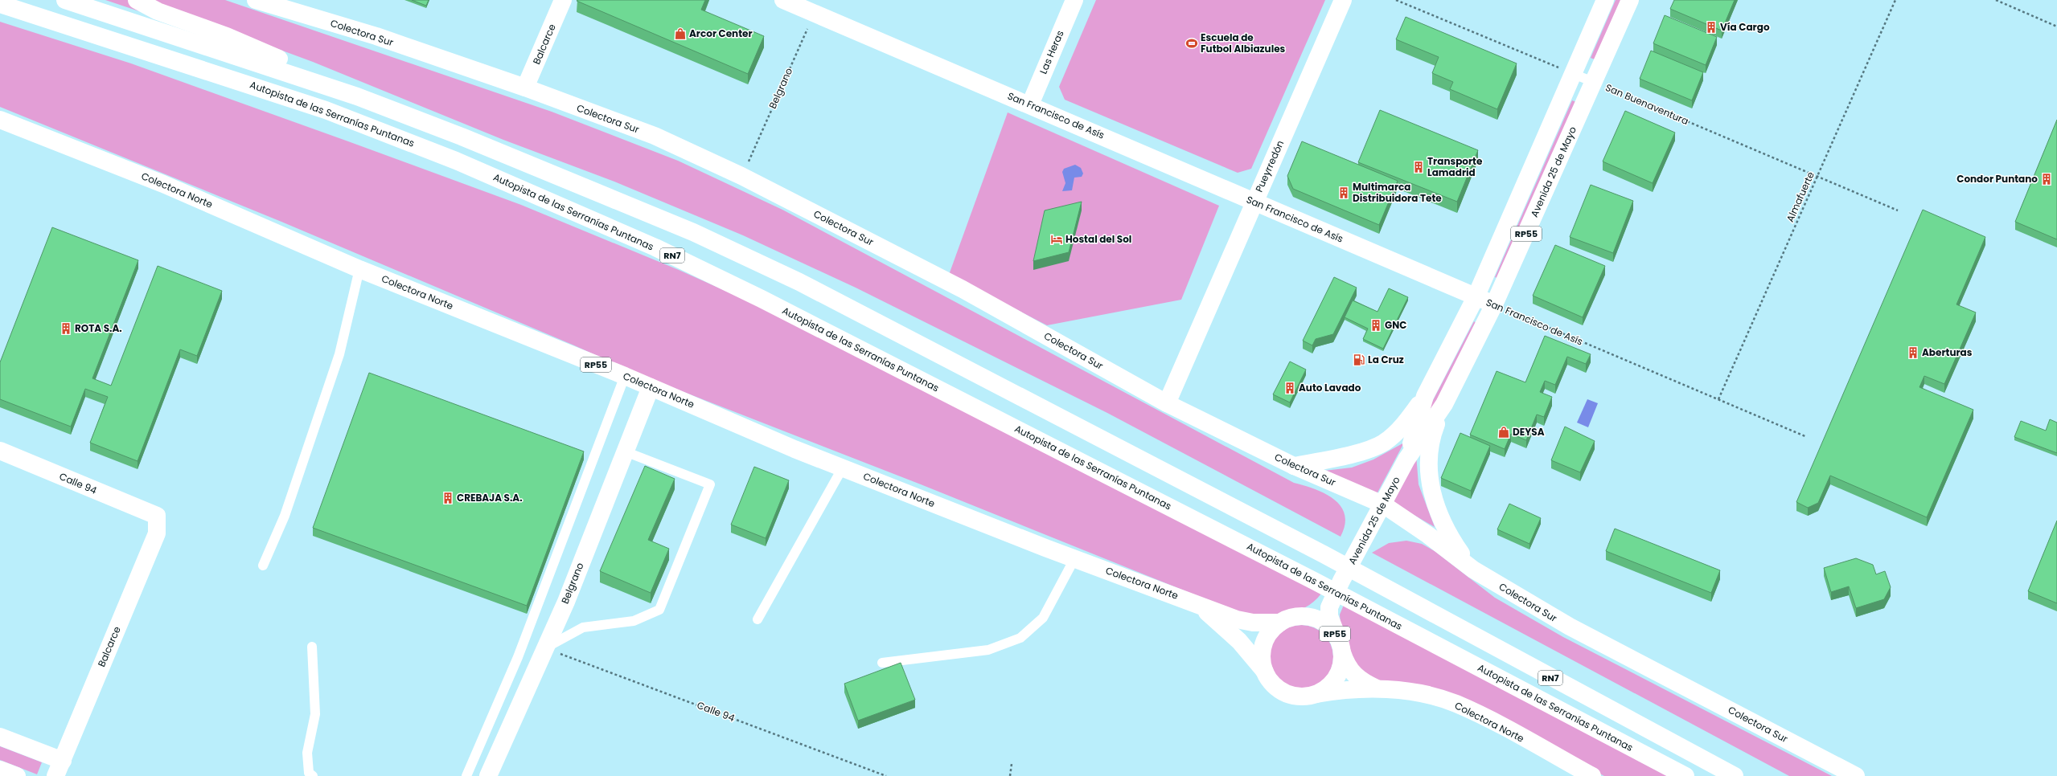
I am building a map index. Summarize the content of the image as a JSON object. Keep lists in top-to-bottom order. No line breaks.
{"streets":{"main road":["Colectora Sur","Balcarce","Las Heras","Belgrano","Autopista de las Serranías Puntanas","San Francisco de Asís","Pueyrredón","Avenida 25 de Mayo","Colectora Norte","RP55","RN7","Calle 94"],"lane":["San Buenaventura"],"path":["Almafuerte"]},"crossings":[["Colectora Sur","Balcarce"],["Colectora Sur","Belgrano"],["Colectora Sur","Pueyrredón"],["Colectora Sur","Avenida 25 de Mayo"],["Balcarce","Calle 94"],["Las Heras","San Francisco de Asís"],["Belgrano","San Francisco de Asís"],["Belgrano","Colectora Norte"],["Belgrano","Calle 94"],["San Buenaventura","Avenida 25 de Mayo"],["San Buenaventura","Almafuerte"],["San Francisco de Asís","Pueyrredón"],["San Francisco de Asís","Avenida 25 de Mayo"],["San Francisco de Asís","Almafuerte"],["Avenida 25 de Mayo","Colectora Norte"],["Avenida 25 de Mayo","RP55"],["Colectora Norte","RP55"]],"places":{"building":["Vía Cargo","Transporte Lamadrid","Condor Puntano","Multimarca Distribuidora Tete","GNC","ROTA S.A.","Aberturas","Auto Lavado","CREBAJA S.A."],"shop":["Arcor Center","DEYSA"],"sports":["Escuela de Futbol Albiazules"],"hotel":["Hostal del Sol"],"fuel station":["La Cruz"]}}
